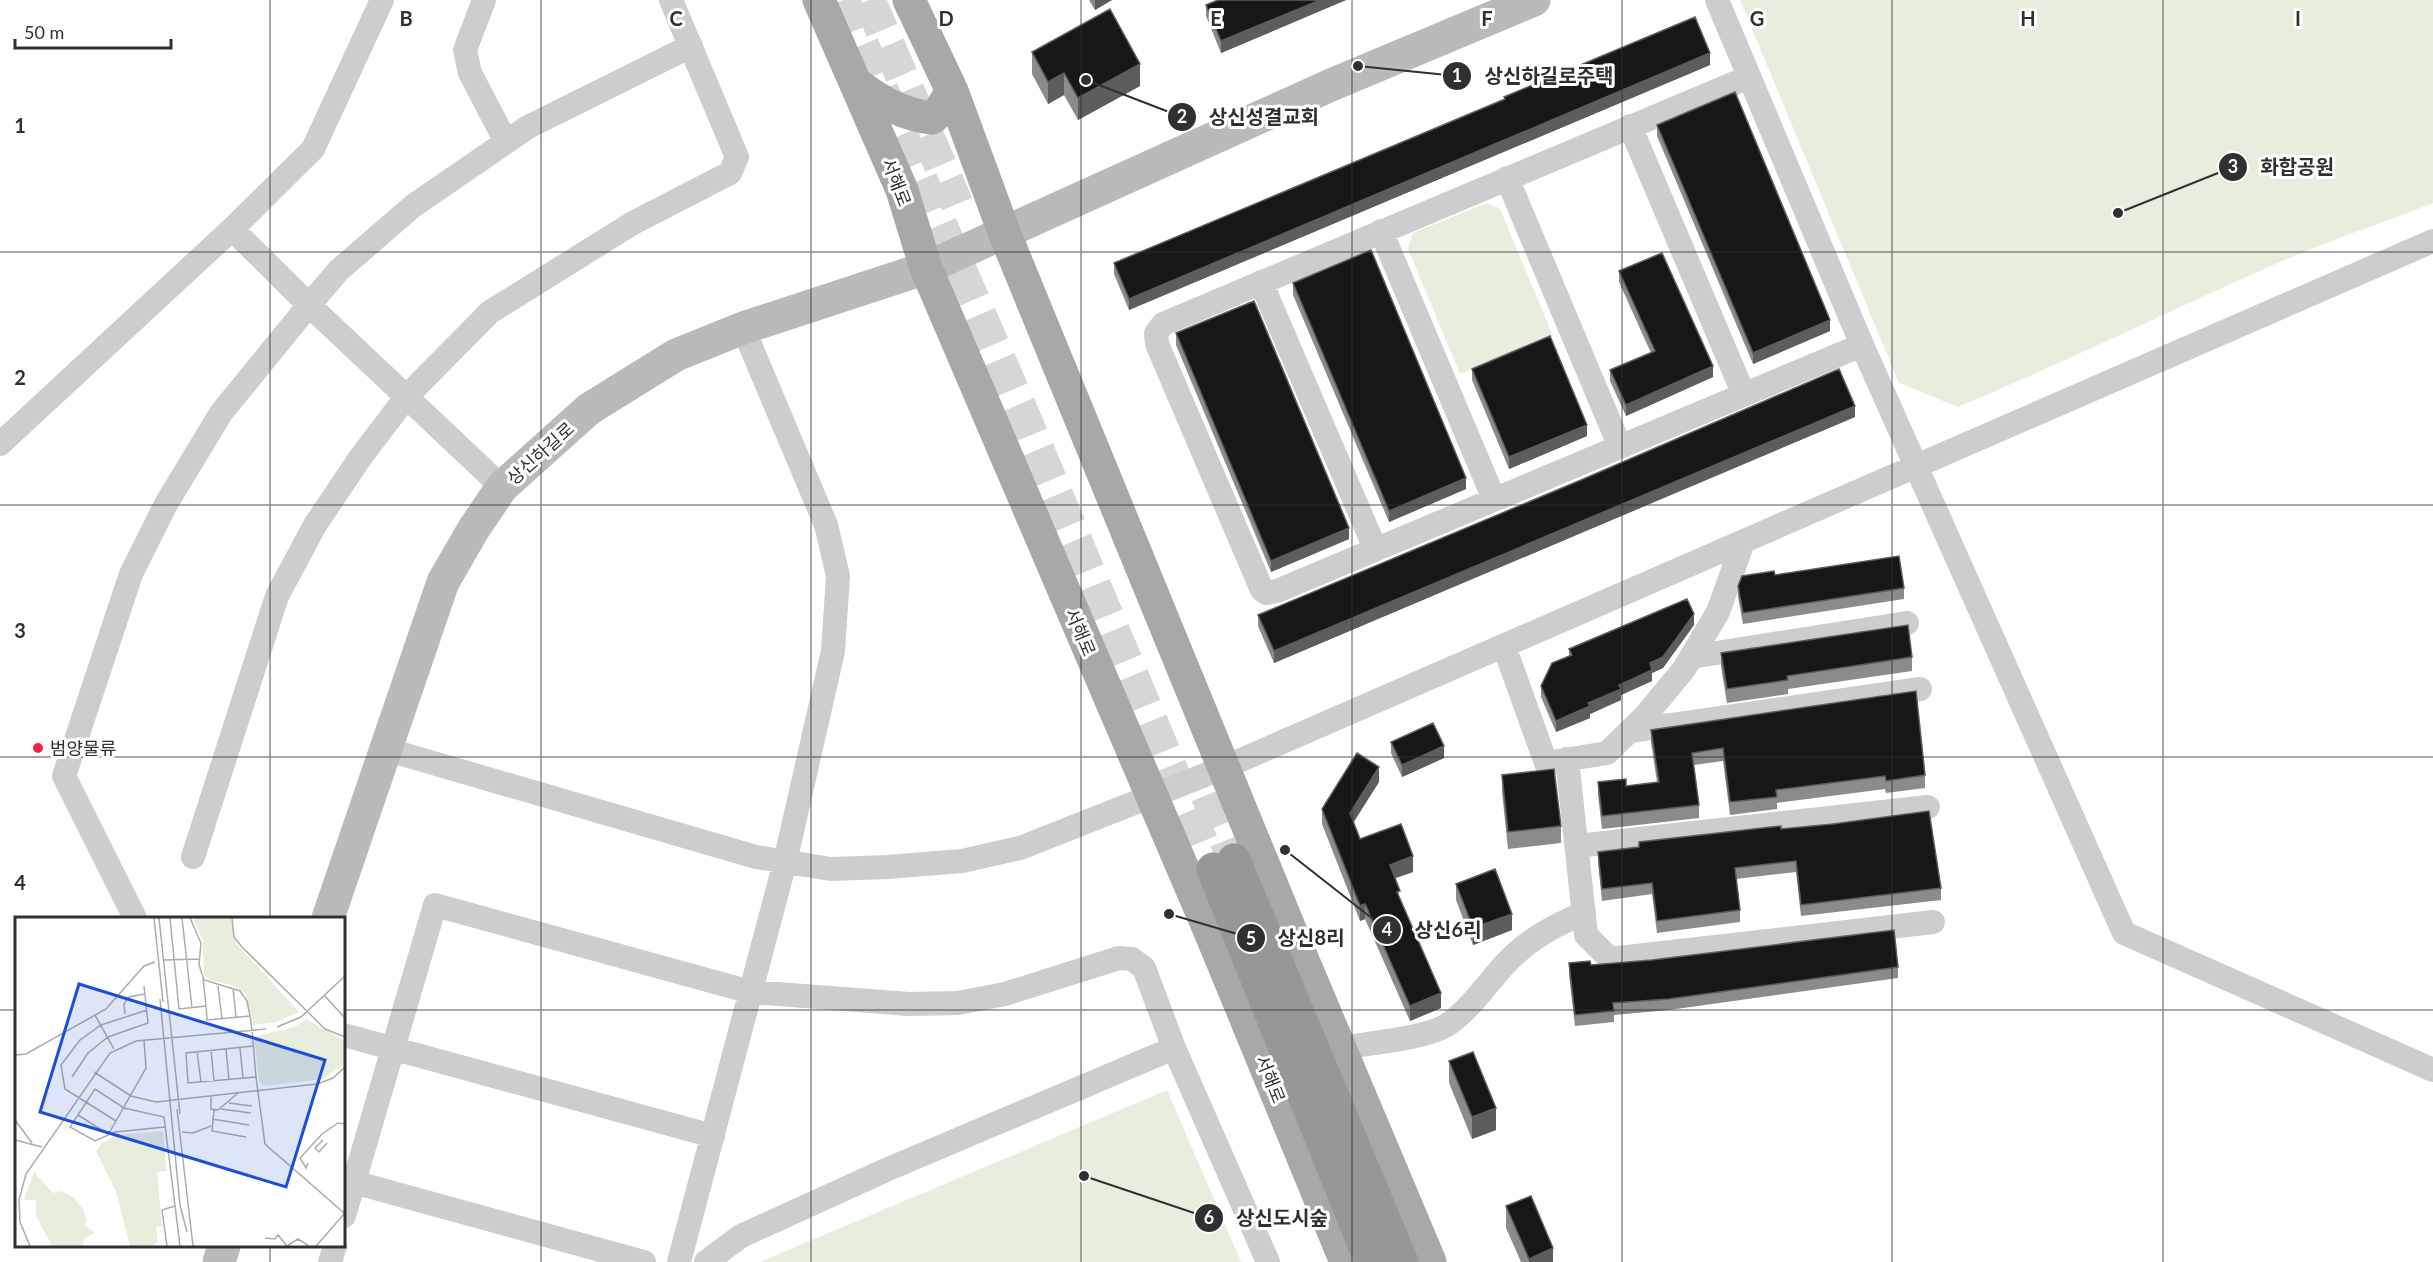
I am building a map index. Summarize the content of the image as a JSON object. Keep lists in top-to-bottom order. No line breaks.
{"streets":{"highway":["서해로"],"street":["상신하길로"]},"crossings":[["서해로","상신하길로"]],"places":["상신하길로주택","상신성결교회","화합공원","범양물류","상신6리","상신8리","상신도시숲"],"scale_bar":"50 m","grid":{"columns":["B","C","D","E","F","G","H","I"],"rows":["1","2","3","4"]}}
